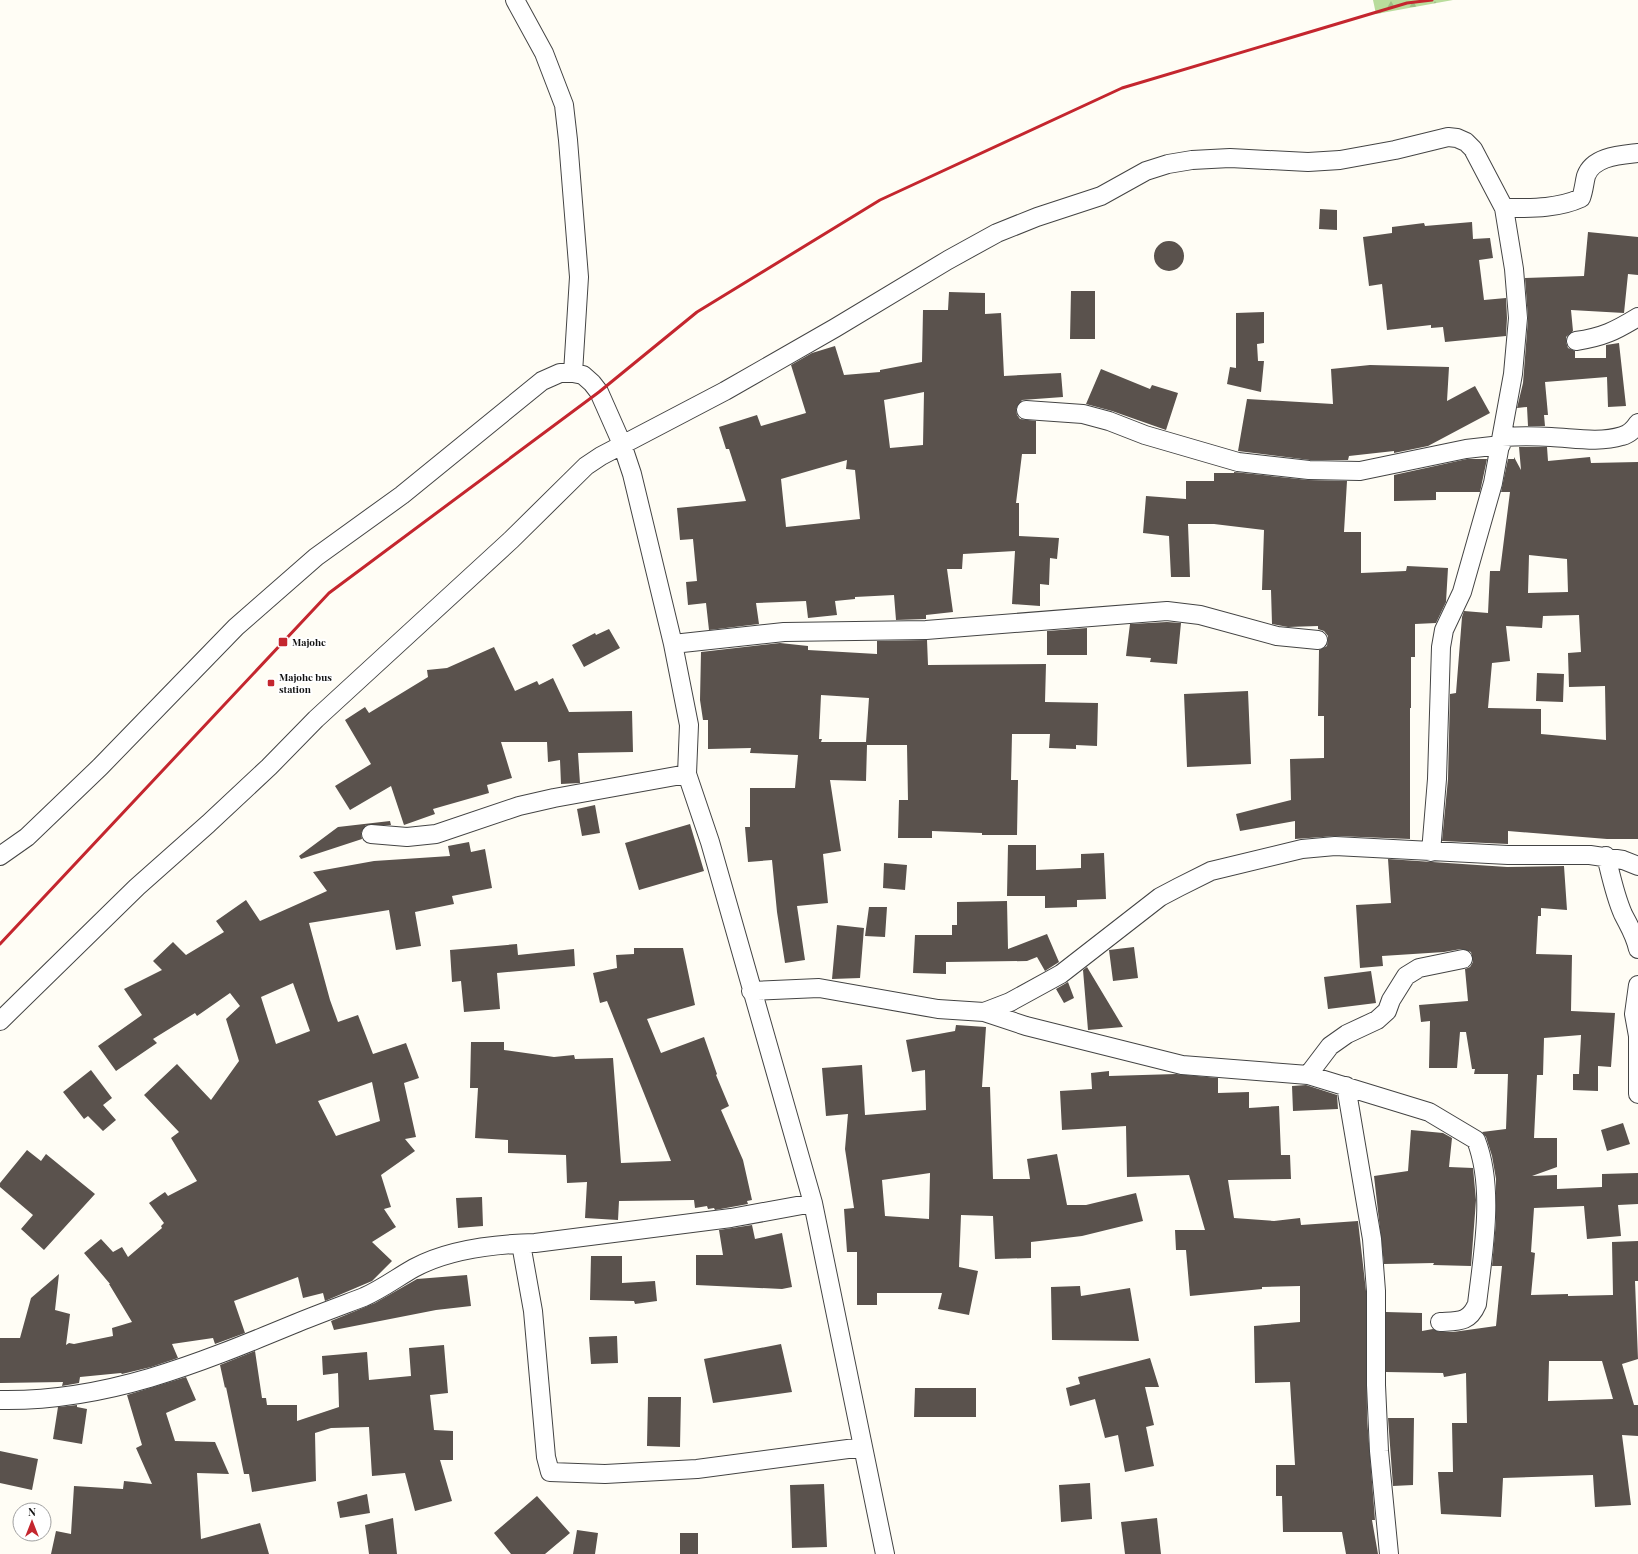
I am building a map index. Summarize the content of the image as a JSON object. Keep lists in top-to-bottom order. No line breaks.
{"places":{"transit":["Majohe","Majohe bus station"]},"north":"top"}
